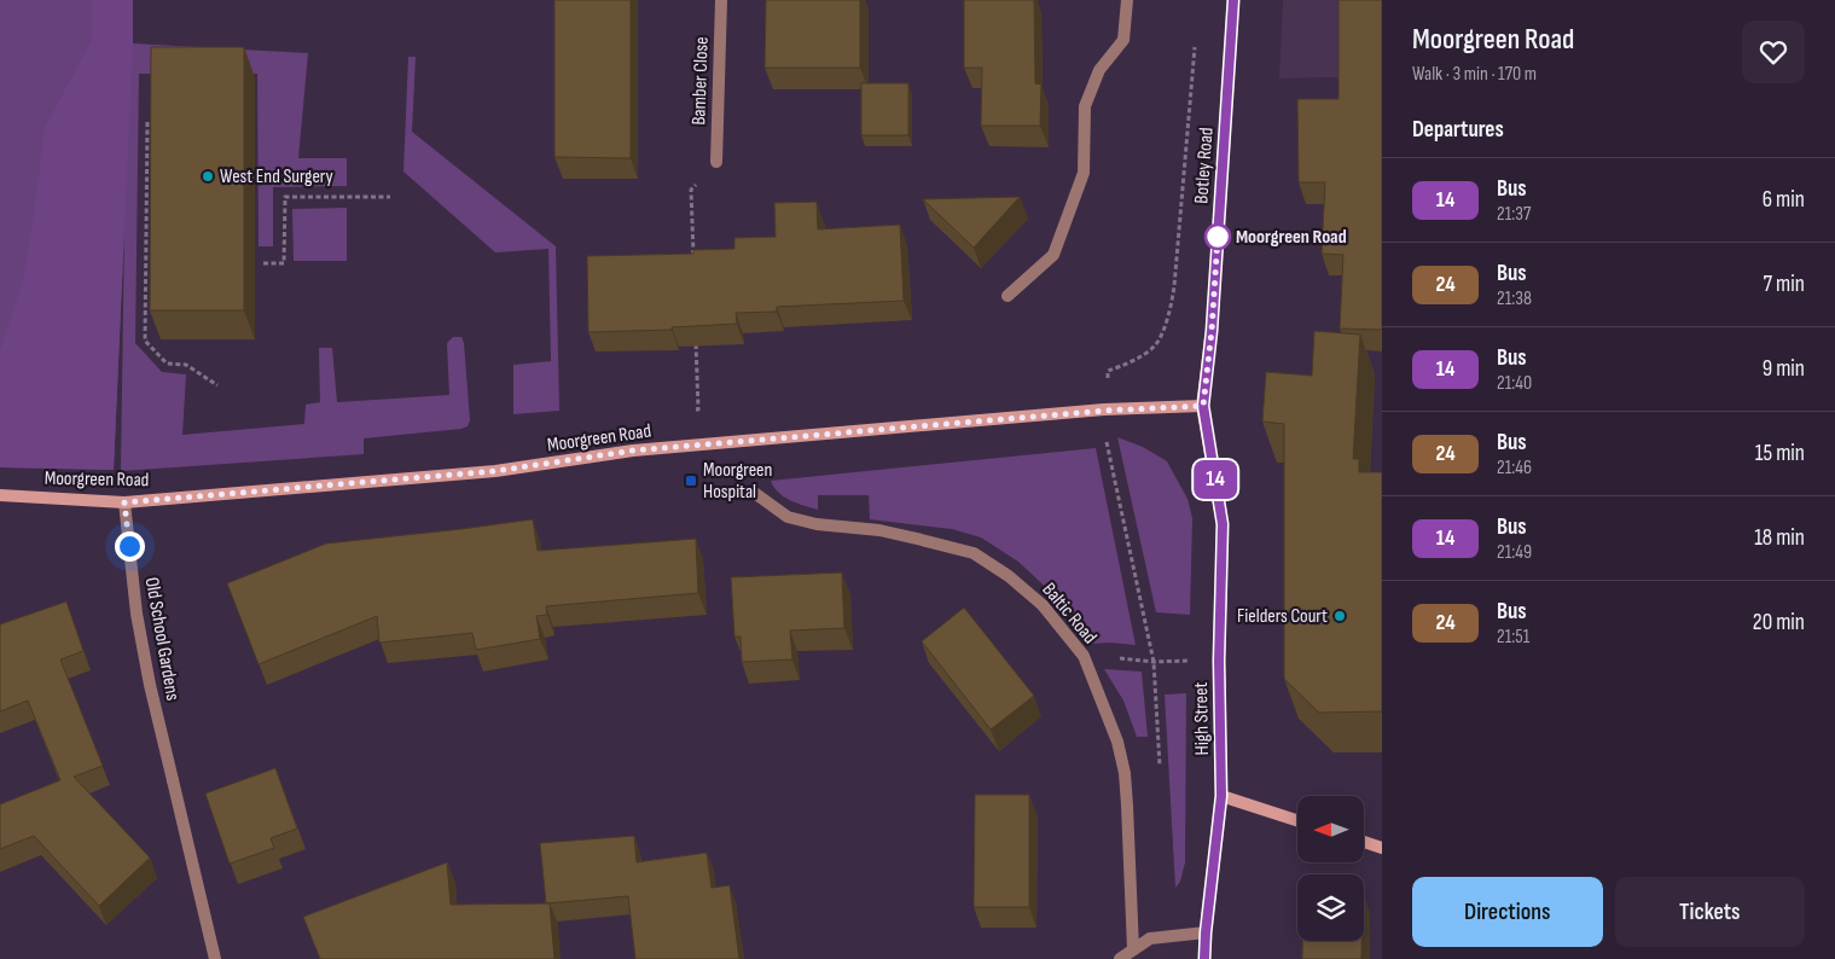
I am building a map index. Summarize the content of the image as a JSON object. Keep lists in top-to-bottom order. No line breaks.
{"streets":{"street":["Bamber Close","Botley Road","Moorgreen Road","Baltic Road","Old School Gardens","High Street"]},"crossings":[["Botley Road","Moorgreen Road"],["Botley Road","High Street"],["Moorgreen Road","Old School Gardens"],["Moorgreen Road","High Street"]],"places":{"other":["West End Surgery","Moorgreen Road","Fielders Court"],"transit":["Moorgreen Hospital"]},"lines":["bus line 14"],"north":"left","page":{"on_map":"14","heading":[["Moorgreen Road","Walk · 3 min · 170 m"],"Departures"],"list":[{"mark":"14","name":"Bus","note":"21:37","value":"6 min"},{"mark":"24","name":"Bus","note":"21:38","value":"7 min"},{"mark":"14","name":"Bus","note":"21:40","value":"9 min"},{"mark":"24","name":"Bus","note":"21:46","value":"15 min"},{"mark":"14","name":"Bus","note":"21:49","value":"18 min"},{"mark":"24","name":"Bus","note":"21:51","value":"20 min"}],"buttons":["Directions","Tickets"]}}
